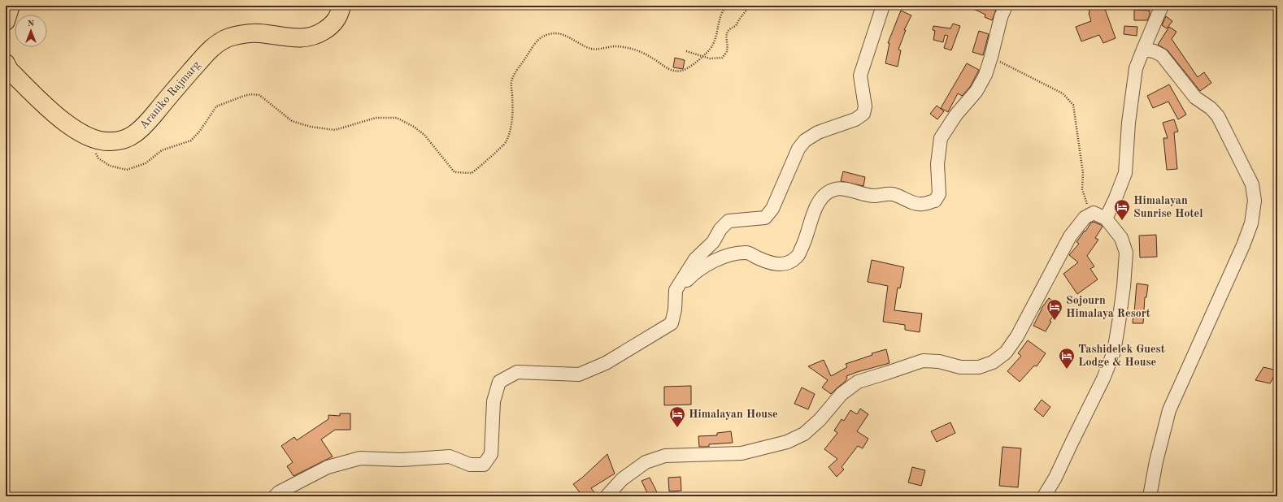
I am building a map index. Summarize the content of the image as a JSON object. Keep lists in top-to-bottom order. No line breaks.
{"streets":{"highway":["Araniko Rajmarg"]},"places":{"hotel":["Himalayan Sunrise Hotel","Sojourn Himalaya Resort","Tashidelek Guest Lodge & House","Himalayan House"]},"north":"top"}
